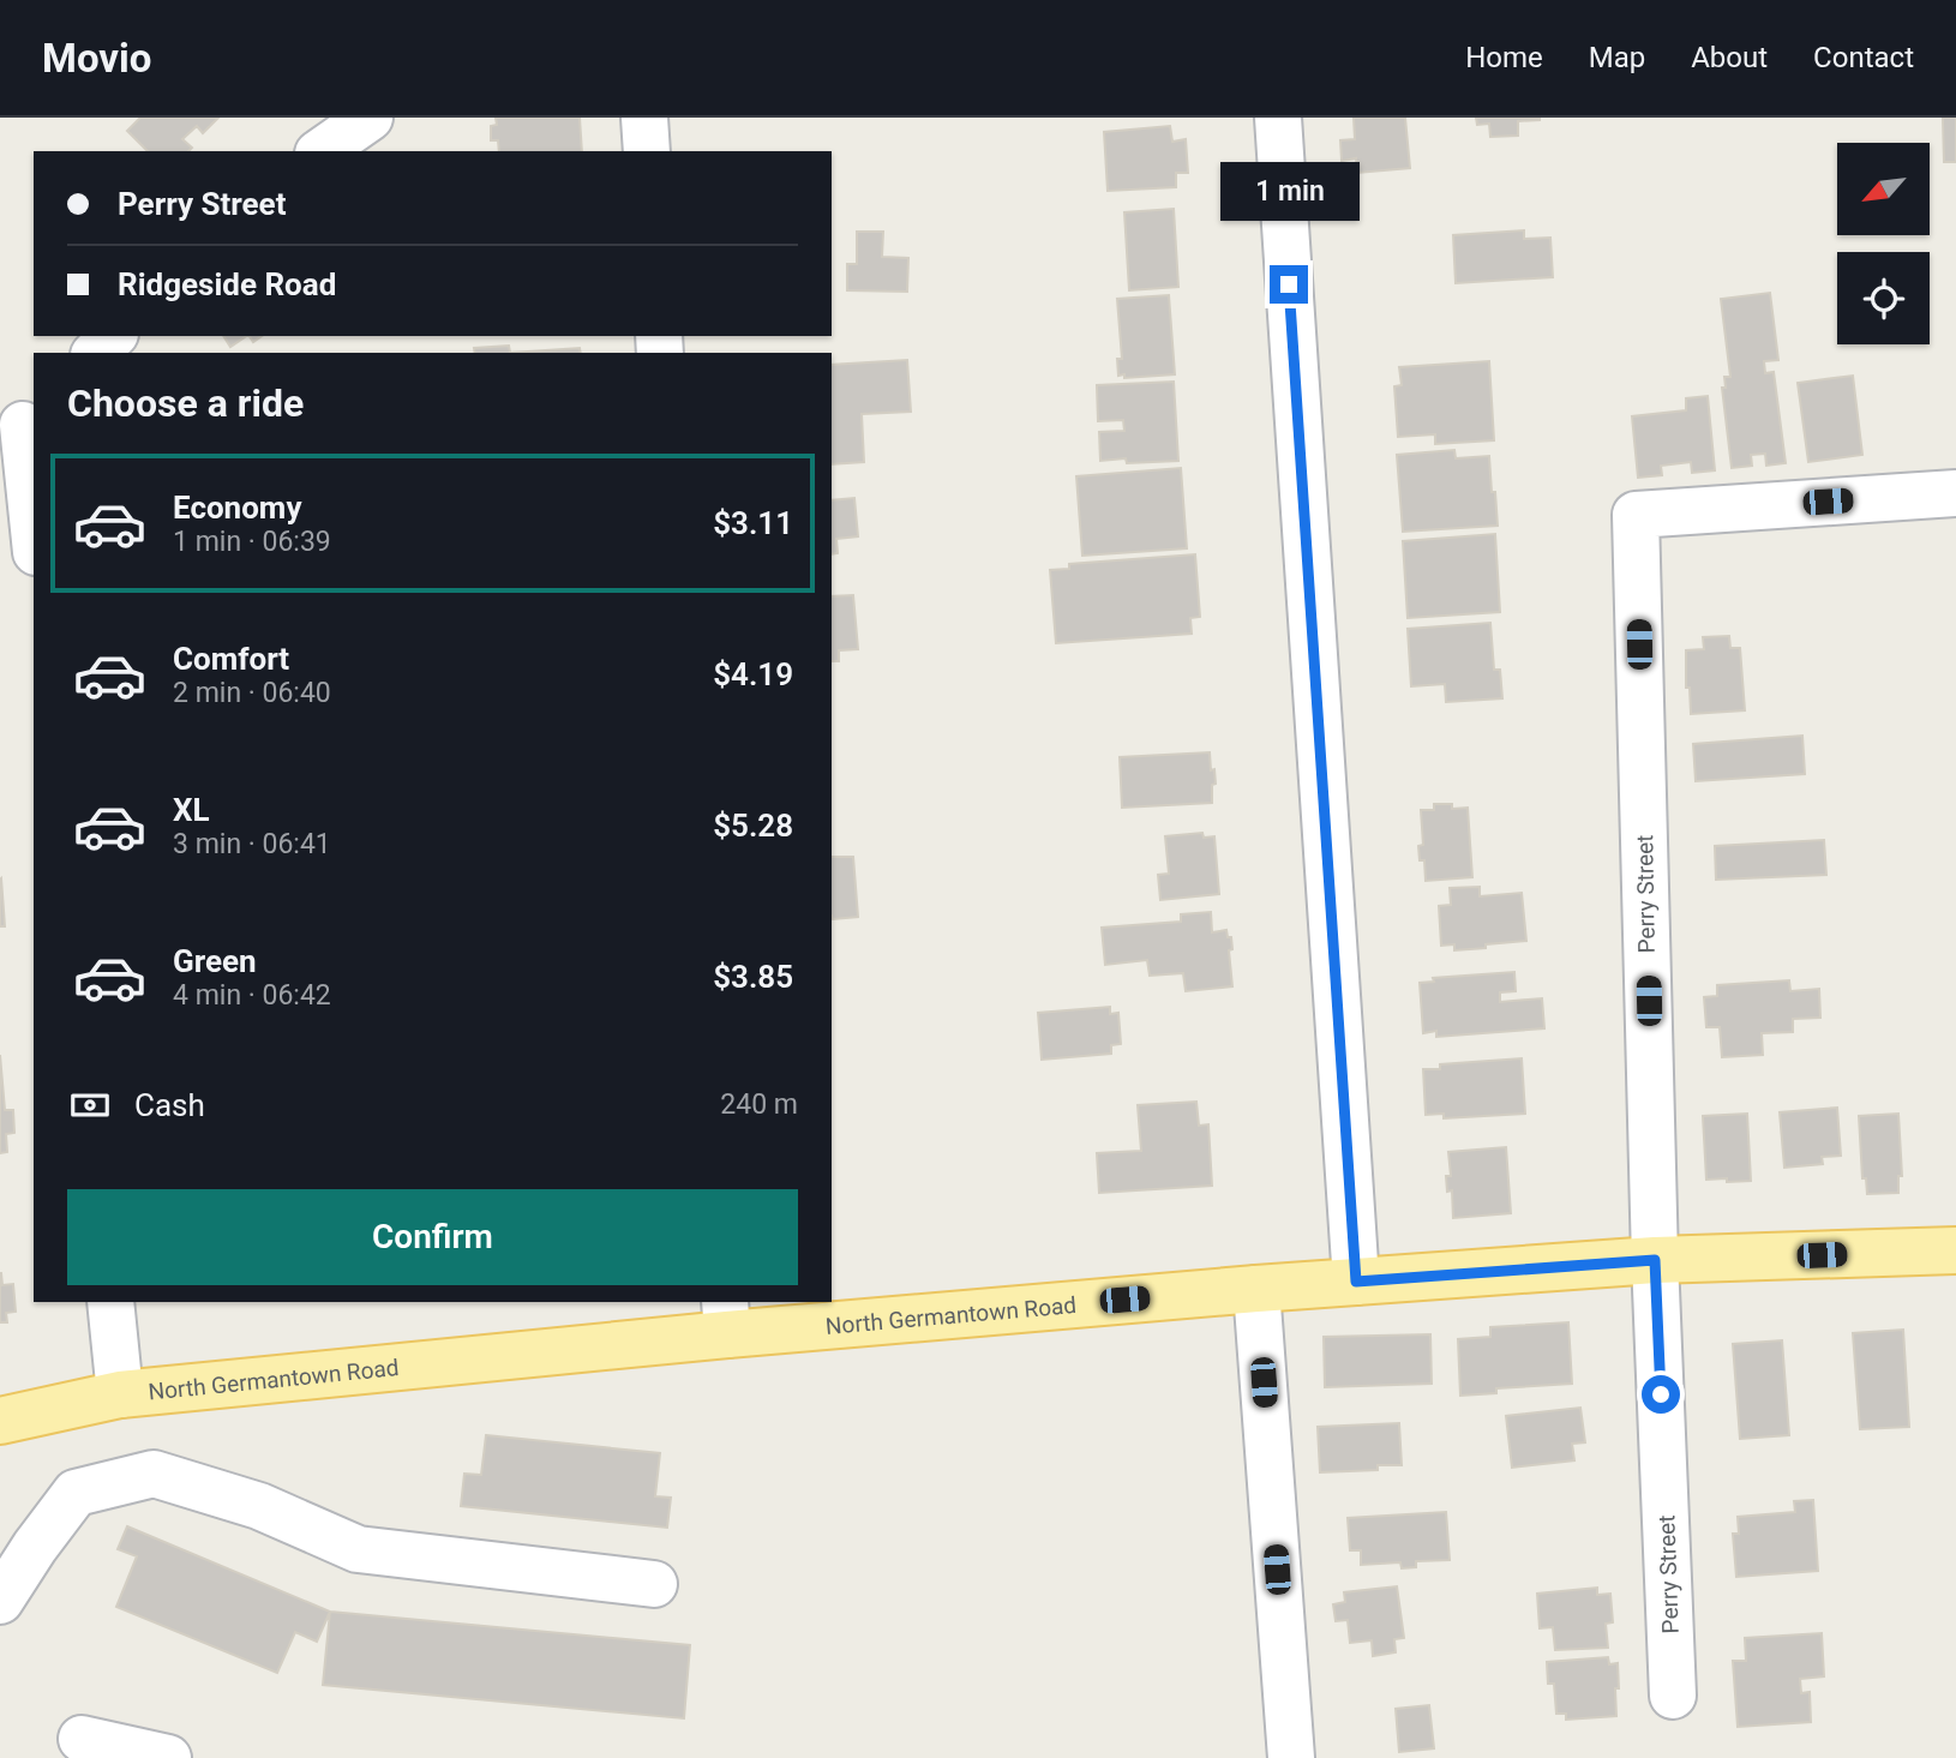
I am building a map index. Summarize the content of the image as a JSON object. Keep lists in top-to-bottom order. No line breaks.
{"streets":{"main road":["North Germantown Road"],"street":["Perry Street"]},"crossings":[["Perry Street","North Germantown Road"]],"north":"bottom left","page":{"header":"Movio","nav":["Home","Map","About","Contact"],"banner":["Perry Street","Ridgeside Road"],"bubble":"1 min","heading":"Choose a ride","list":[{"name":"Economy","note":"1 min · 06:39","value":"$3.11"},{"name":"Comfort","note":"2 min · 06:40","value":"$4.19"},{"name":"XL","note":"3 min · 06:41","value":"$5.28"},{"name":"Green","note":"4 min · 06:42","value":"$3.85"}],"pay":["Cash","240 m"],"buttons":"Confirm"}}
